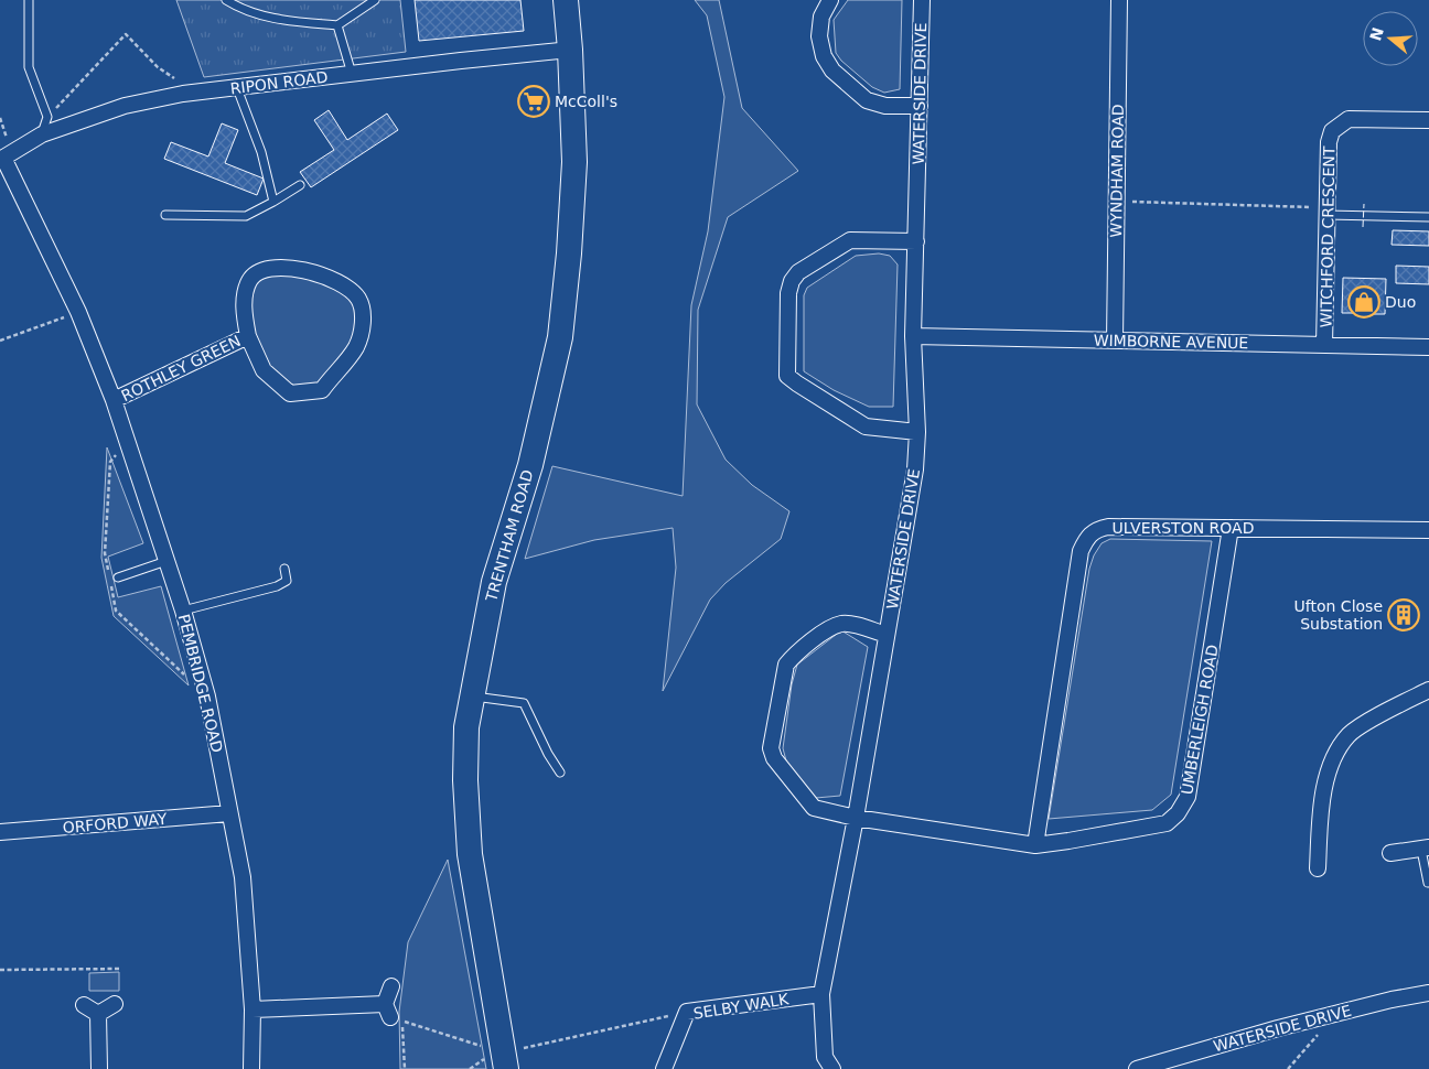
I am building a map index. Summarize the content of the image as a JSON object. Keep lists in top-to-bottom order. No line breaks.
{"streets":{"main road":["TRENTHAM ROAD"],"street":["RIPON ROAD","WATERSIDE DRIVE","WYNDHAM ROAD","WITCHFORD CRESCENT","WIMBORNE AVENUE","ROTHLEY GREEN","ULVERSTON ROAD","PEMBRIDGE ROAD","UMBERLEIGH ROAD","ORFORD WAY","SELBY WALK"]},"crossings":[["RIPON ROAD","TRENTHAM ROAD"],["RIPON ROAD","PEMBRIDGE ROAD"],["WATERSIDE DRIVE","WIMBORNE AVENUE"],["WATERSIDE DRIVE","UMBERLEIGH ROAD"],["WATERSIDE DRIVE","SELBY WALK"],["WYNDHAM ROAD","WIMBORNE AVENUE"],["WITCHFORD CRESCENT","WIMBORNE AVENUE"],["ROTHLEY GREEN","PEMBRIDGE ROAD"],["ULVERSTON ROAD","UMBERLEIGH ROAD"],["PEMBRIDGE ROAD","ORFORD WAY"]],"places":{"supermarket":["McColl's"],"shop":["Duo"],"building":["Ufton Close Substation"]},"north":"left"}
